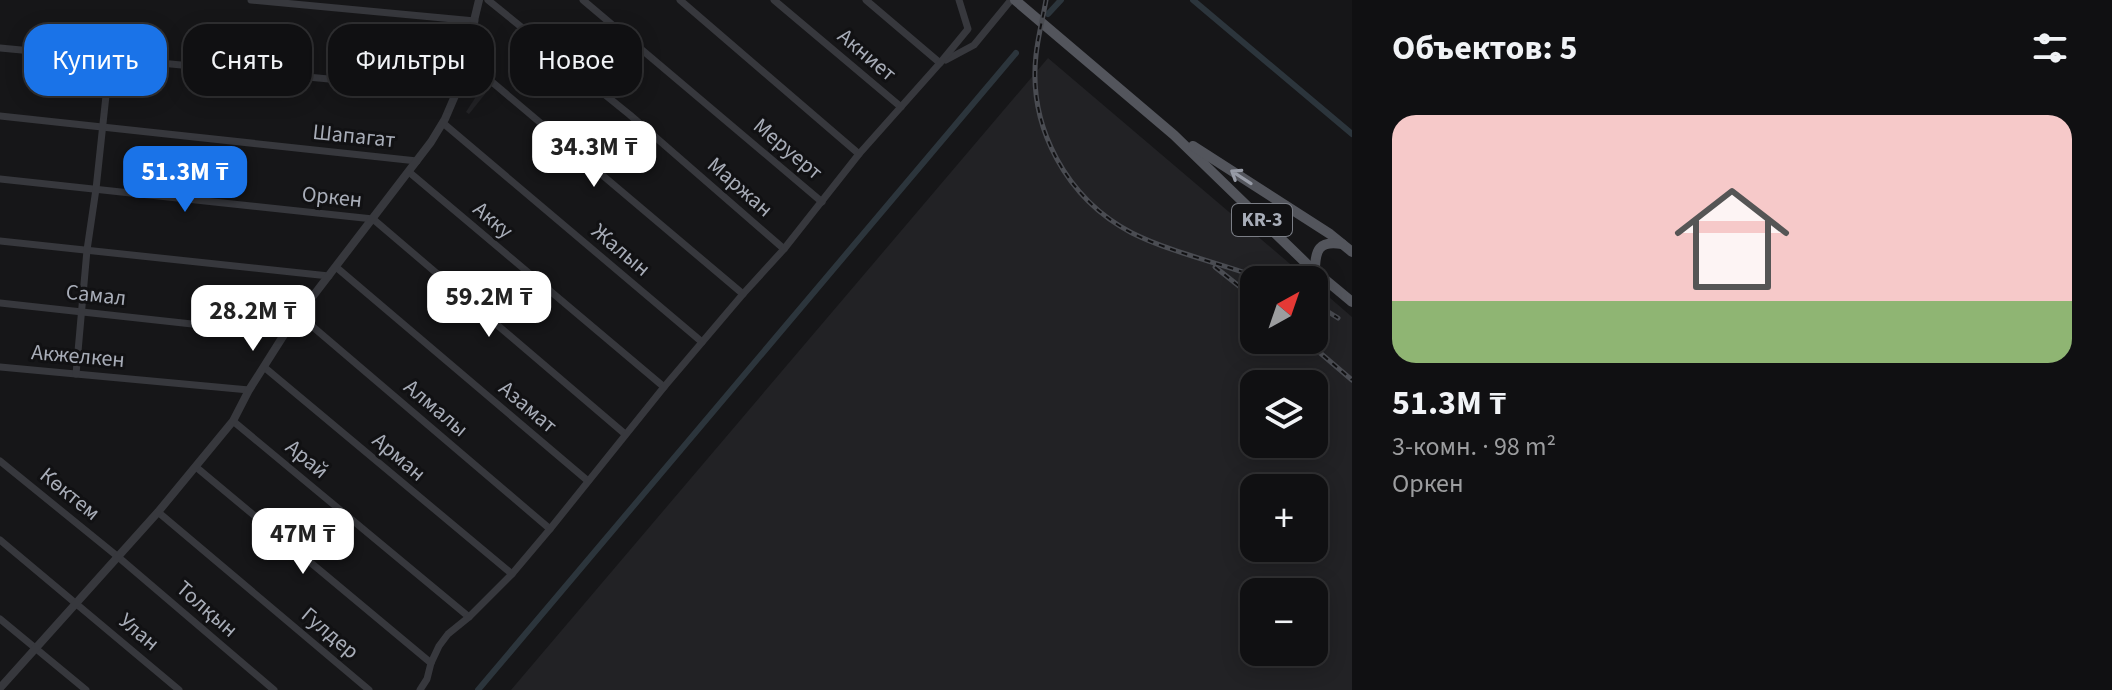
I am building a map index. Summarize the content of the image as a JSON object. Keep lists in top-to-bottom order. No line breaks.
{"streets":{"main road":["KR-3"],"street":["Акниет","Шапагат","Меруерт","Маржан","Оркен","Акку","Жалын","Самал","Акжелкен","Азамат","Алмалы","Арман","Арай","Көктем","Толқын","Улан","Гулдер"]},"crossings":[["Көктем","Толқын"]],"north":"top right","page":{"heading":"Объектов: 5","chip":["Купить","Снять","Фильтры","Новое"],"list":[{"name":"51.3M ₸","note":"3-комн. · 98 m² · Оркен"}],"price":["34.3M ₸","51.3M ₸","59.2M ₸","28.2M ₸","47M ₸"],"map_buttons":["+","−"]}}
